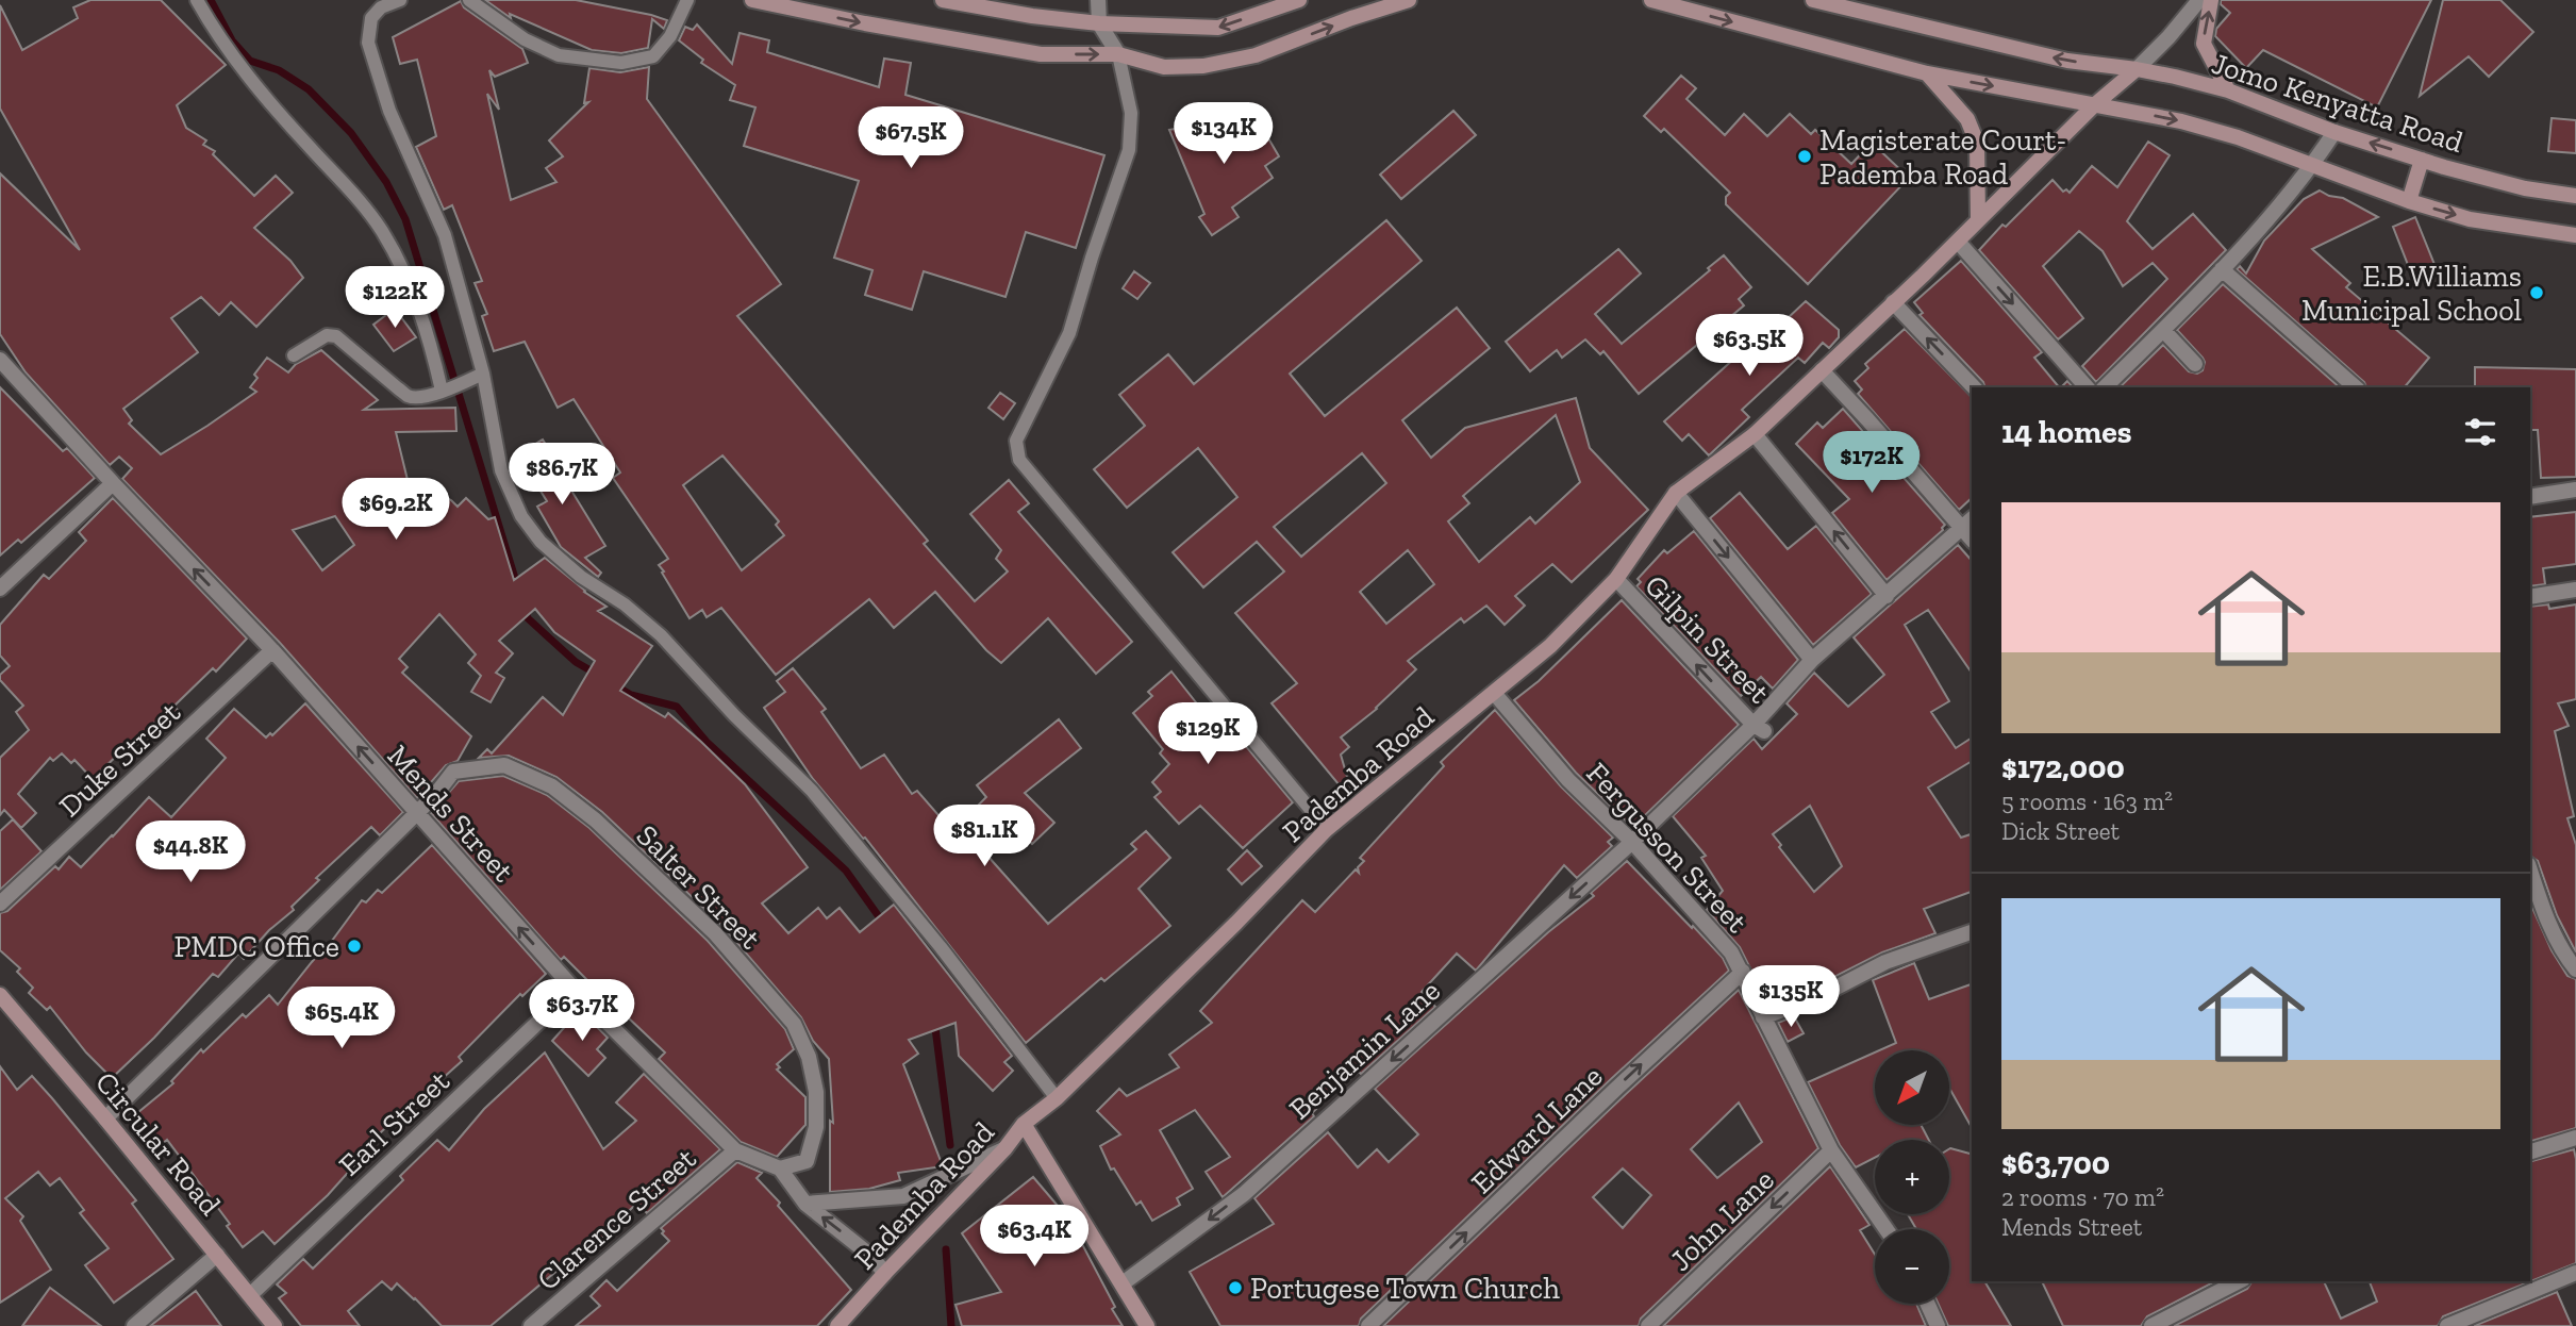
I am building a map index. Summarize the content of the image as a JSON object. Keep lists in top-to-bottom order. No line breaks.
{"streets":{"main road":["Jomo Kenyatta Road","Pademba Road","Circular Road"],"street":["Gilpin Street","Duke Street","Mends Street","Fergusson Street","Salter Street","Benjamin Lane","Earl Street","Edward Lane","Clarence Street","John Lane"]},"crossings":[["Gilpin Street","Pademba Road"],["Gilpin Street","Benjamin Lane"],["Duke Street","Mends Street"],["Pademba Road","Fergusson Street"],["Mends Street","Salter Street"],["Mends Street","Earl Street"],["Mends Street","Clarence Street"],["Fergusson Street","Benjamin Lane"],["Fergusson Street","Edward Lane"],["Fergusson Street","John Lane"],["Earl Street","Circular Road"]],"one_way":["Mends Street","Benjamin Lane","Edward Lane","John Lane"],"places":["Magisterate Court- Pademba Road","E.B.Williams Municipal School","PMDC Office","Portugese Town Church"],"north":"bottom left","page":{"price":["$134K","$67.5K","$122K","$63.5K","$172K","$86.7K","$69.2K","$129K","$81.1K","$44.8K","$135K","$63.7K","$65.4K","$63.4K"],"heading":"14 homes","list":[{"name":"$172,000","note":"5 rooms · 163 m² · Dick Street"},{"name":"$63,700","note":"2 rooms · 70 m² · Mends Street"}],"map_buttons":["+","−"]}}
